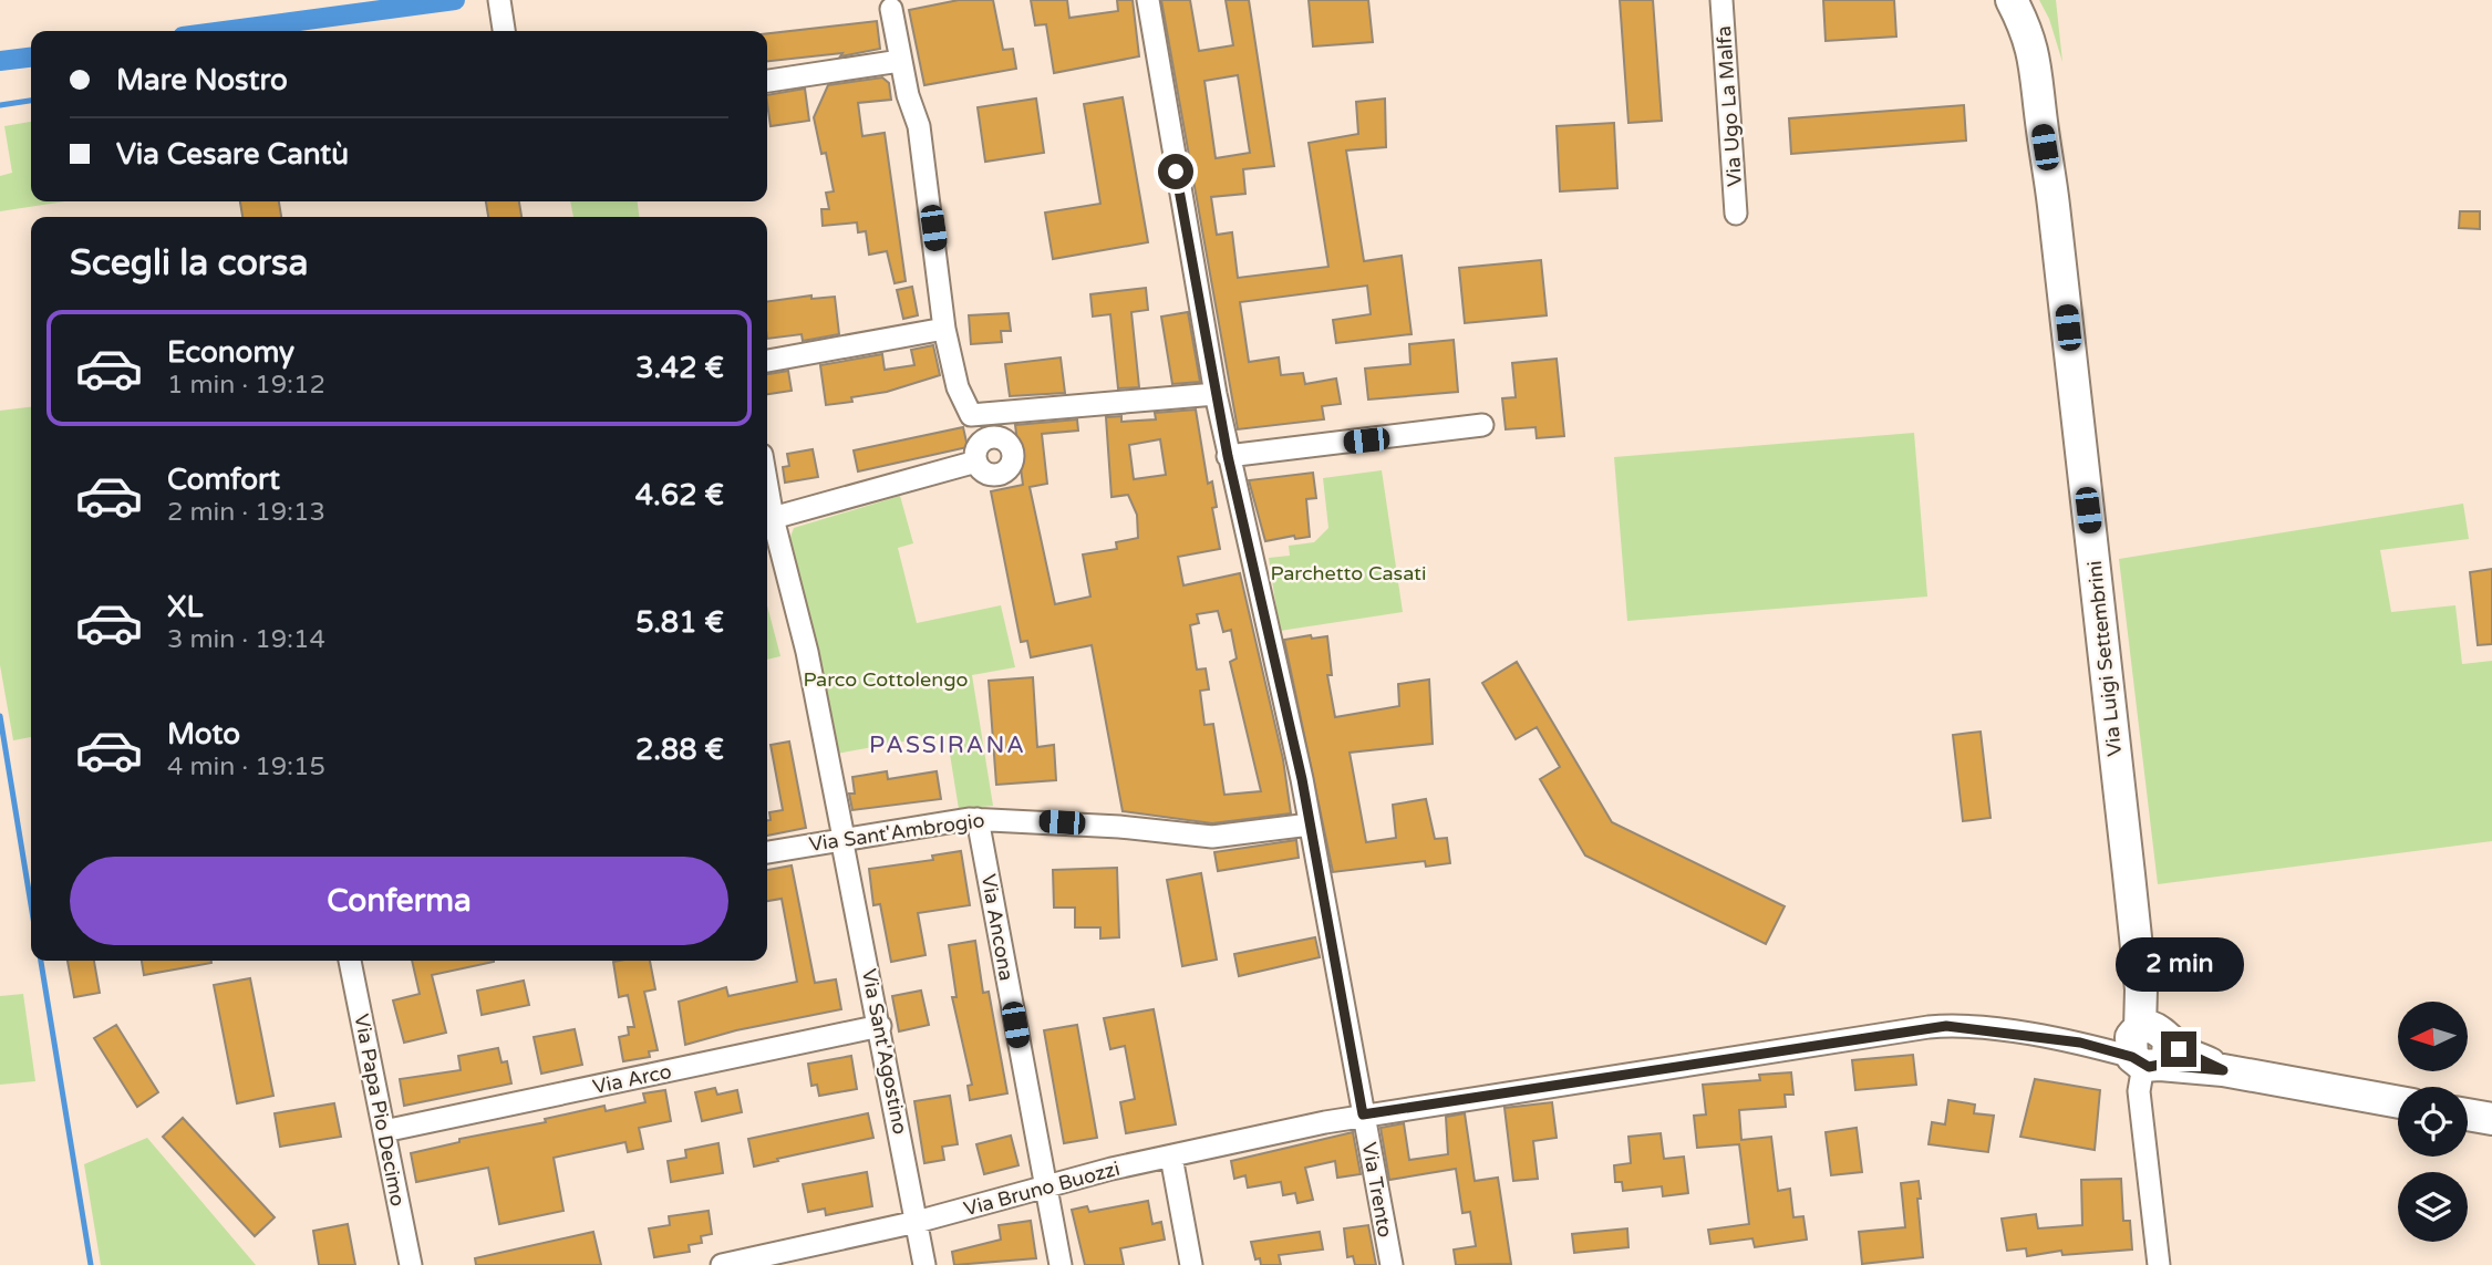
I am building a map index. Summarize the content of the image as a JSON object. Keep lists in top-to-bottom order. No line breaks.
{"streets":{"street":["Via Ugo La Malfa","Via Luigi Settembrini","Via Sant'Ambrogio","Via Ancona","Via Sant'Agostino","Via Arco","Via Papa Pio Decimo","Via Bruno Buozzi","Via Trento"]},"crossings":[["Via Luigi Settembrini","Via Bruno Buozzi"],["Via Sant'Ambrogio","Via Ancona"],["Via Sant'Ambrogio","Via Sant'Agostino"],["Via Sant'Ambrogio","Via Trento"],["Via Ancona","Via Bruno Buozzi"],["Via Sant'Agostino","Via Arco"],["Via Sant'Agostino","Via Bruno Buozzi"],["Via Arco","Via Papa Pio Decimo"],["Via Bruno Buozzi","Via Trento"]],"districts":["PASSIRANA"],"parks":["Parchetto Casati","Parco Cottolengo"],"north":"left","page":{"banner":["Mare Nostro","Via Cesare Cantù"],"heading":"Scegli la corsa","list":[{"name":"Economy","note":"1 min · 19:12","value":"3.42 €"},{"name":"Comfort","note":"2 min · 19:13","value":"4.62 €"},{"name":"XL","note":"3 min · 19:14","value":"5.81 €"},{"name":"Moto","note":"4 min · 19:15","value":"2.88 €"}],"buttons":"Conferma","bubble":"2 min"}}
